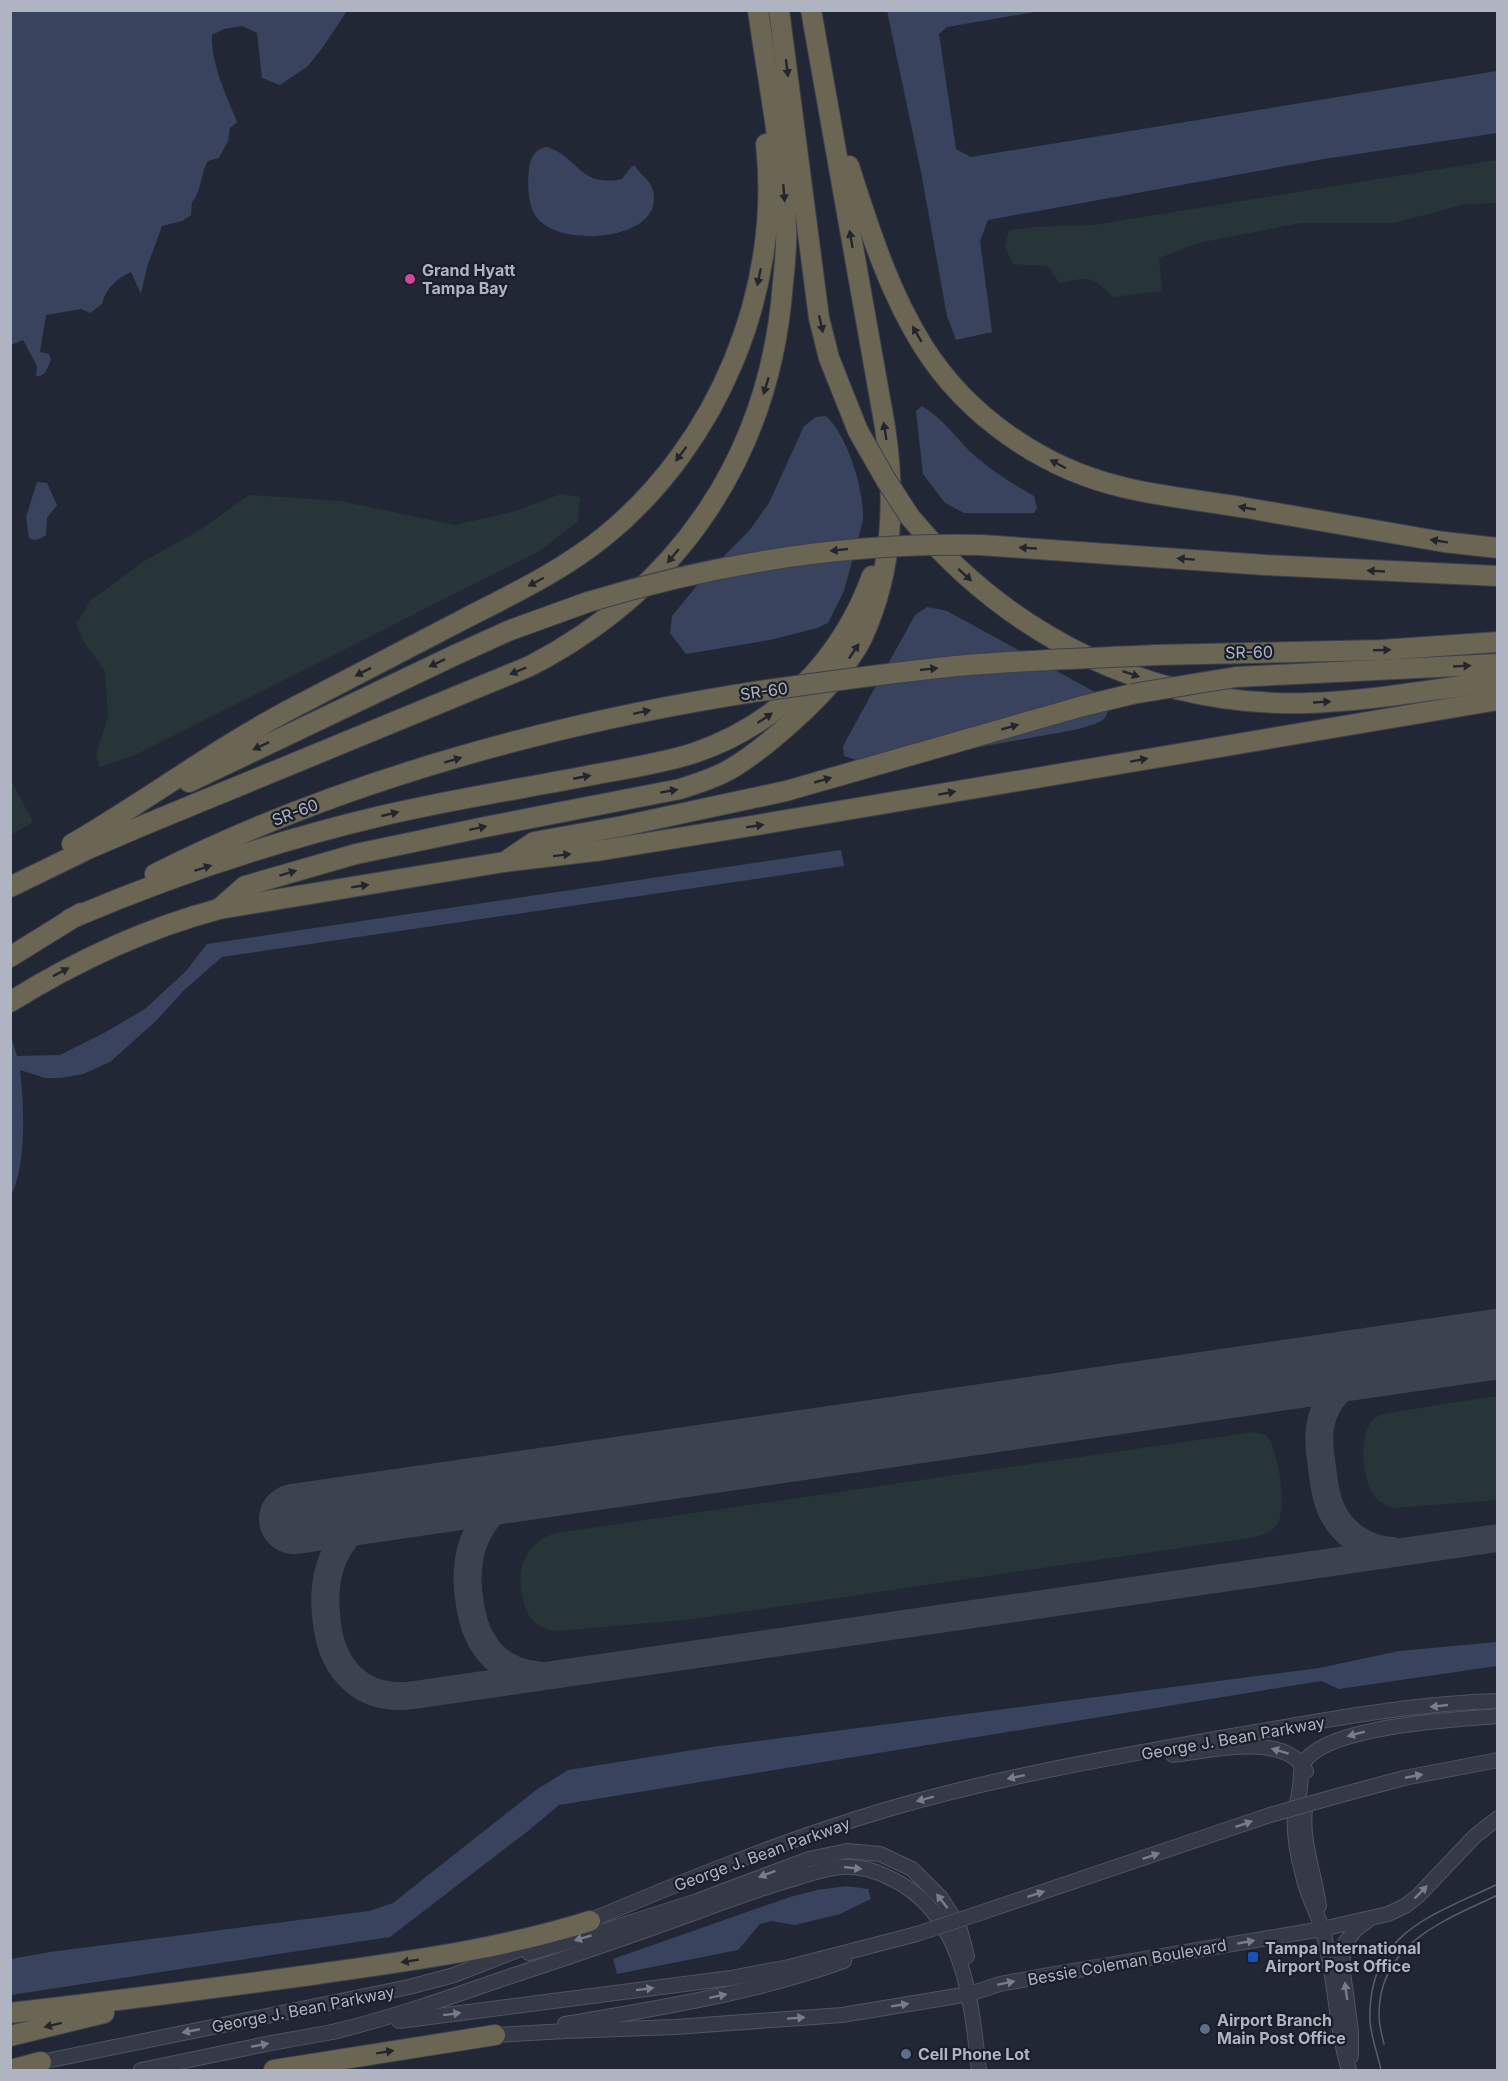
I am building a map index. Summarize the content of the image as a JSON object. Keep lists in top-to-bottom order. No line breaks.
{"streets":{"highway":["SR-60"],"street":["George J. Bean Parkway","Bessie Coleman Boulevard"]},"places":{"other":["Grand Hyatt Tampa Bay","Airport Branch Main Post Office","Cell Phone Lot"],"transit":["Tampa International Airport Post Office"]}}
